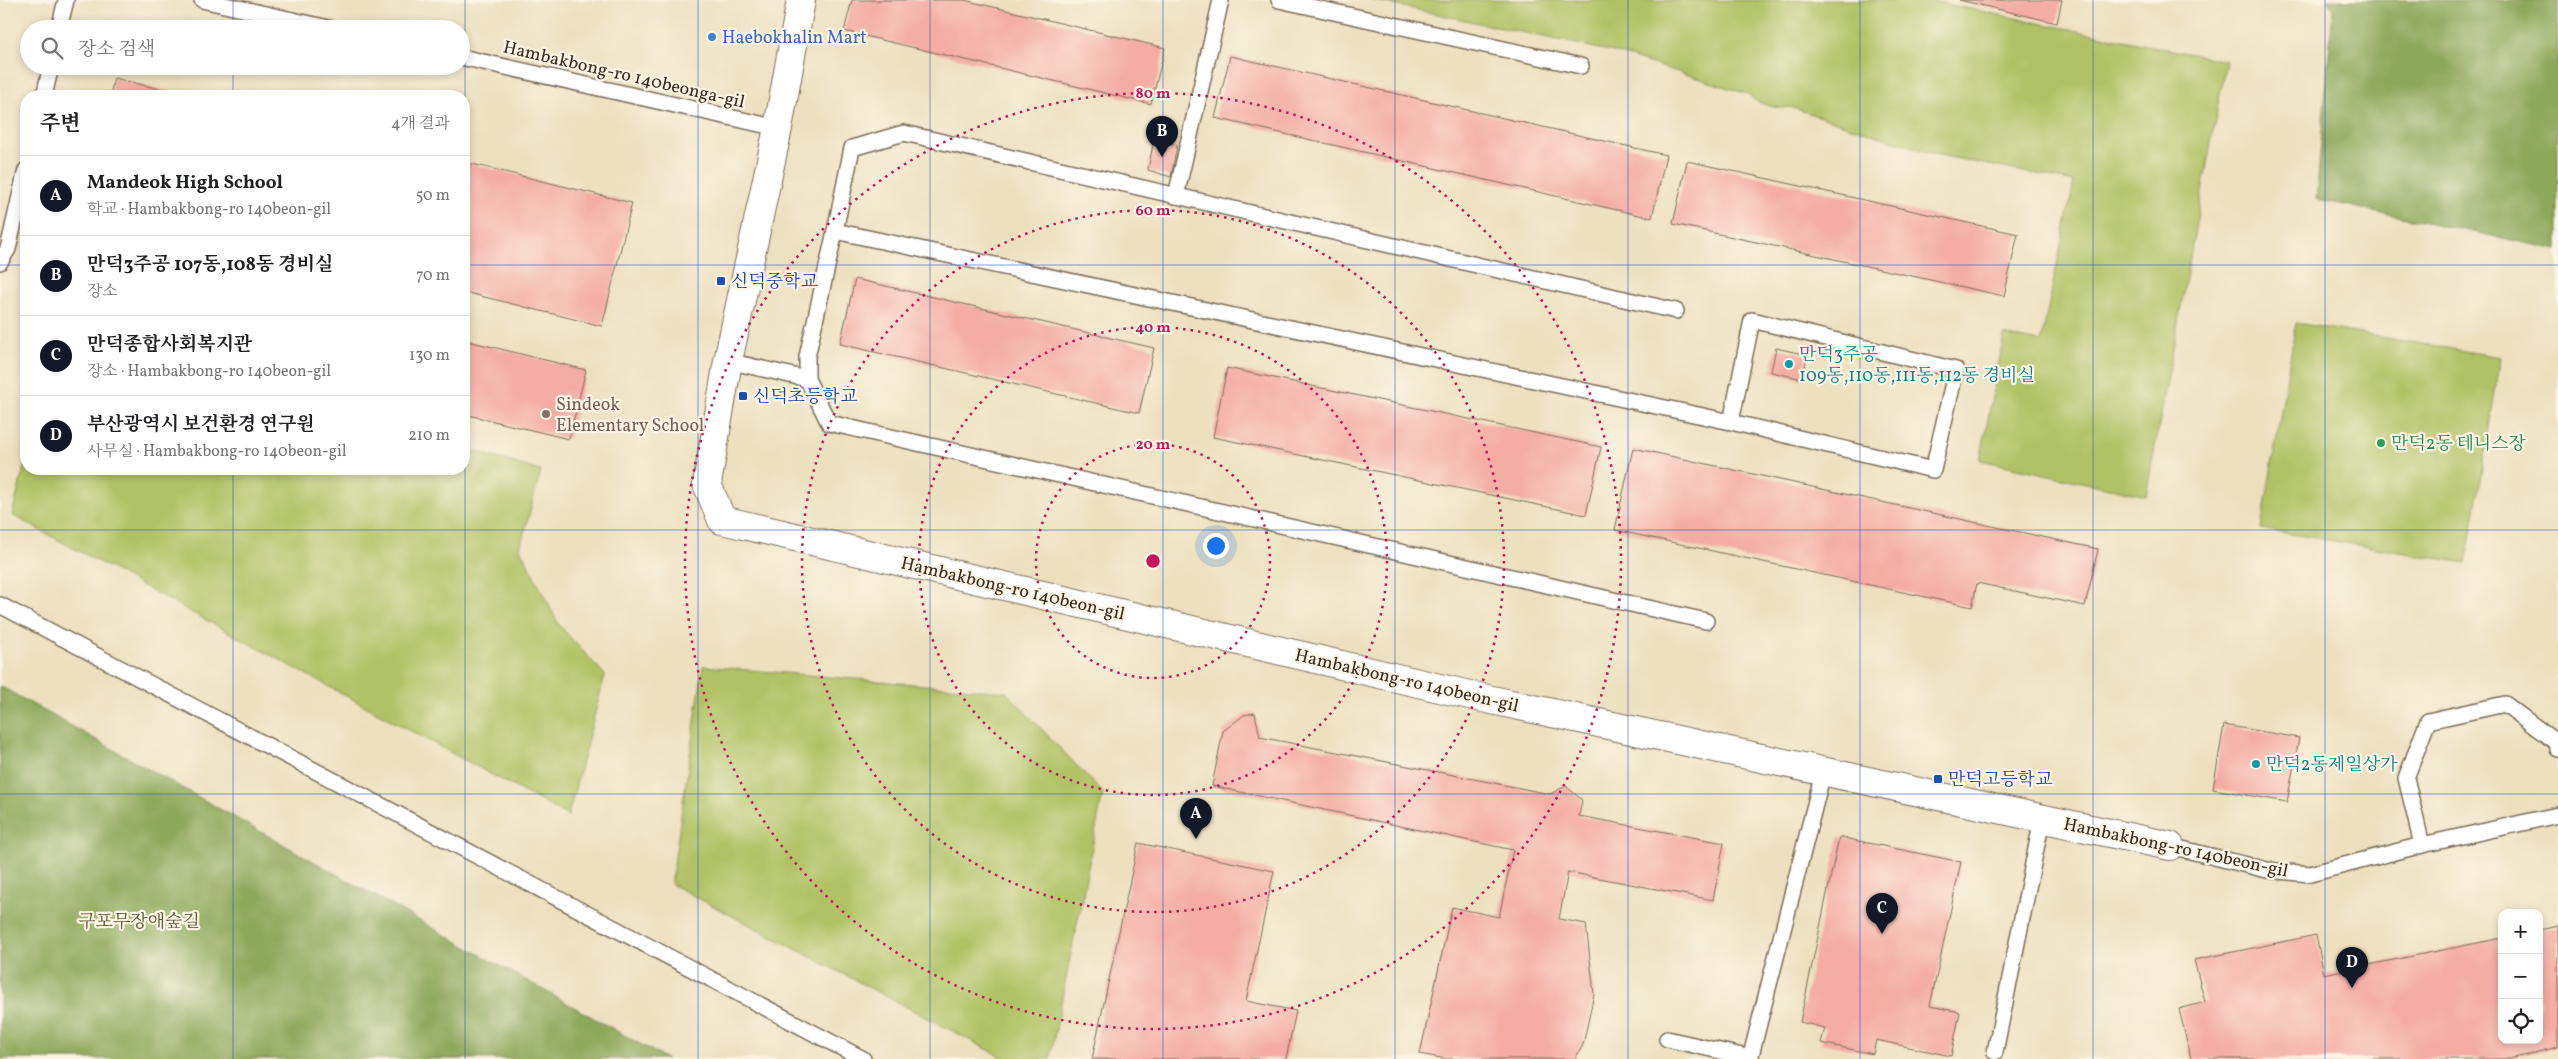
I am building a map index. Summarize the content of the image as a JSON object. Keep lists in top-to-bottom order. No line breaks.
{"streets":{"street":["Hambakbong-ro 140beon-gil"],"lane":["Hambakbong-ro 140beonga-gil"]},"crossings":[["Hambakbong-ro 140beonga-gil","Hambakbong-ro 140beon-gil"]],"parks":["구포무장애숲길"],"places":{"other":["Haebokhalin Mart","만덕3주공 109동,110동,111동,112동 경비실","Sindeok Elementary School","만덕2동 테니스장","만덕2동제일상가"],"transit":["신덕중학교","신덕초등학교","만덕고등학교"]},"page":{"search":"장소 검색","heading":["주변","4개 결과"],"pins":["B","A","C","D"],"list":[{"mark":"A","name":"Mandeok High School","note":"학교 · Hambakbong-ro 140beon-gil","value":"50 m"},{"mark":"B","name":"만덕3주공 107동,108동 경비실","note":"장소","value":"70 m"},{"mark":"C","name":"만덕종합사회복지관","note":"장소 · Hambakbong-ro 140beon-gil","value":"130 m"},{"mark":"D","name":"부산광역시 보건환경 연구원","note":"사무실 · Hambakbong-ro 140beon-gil","value":"210 m"}],"map_buttons":["+","−"]},"rings":["80 m","60 m","40 m","20 m"]}
